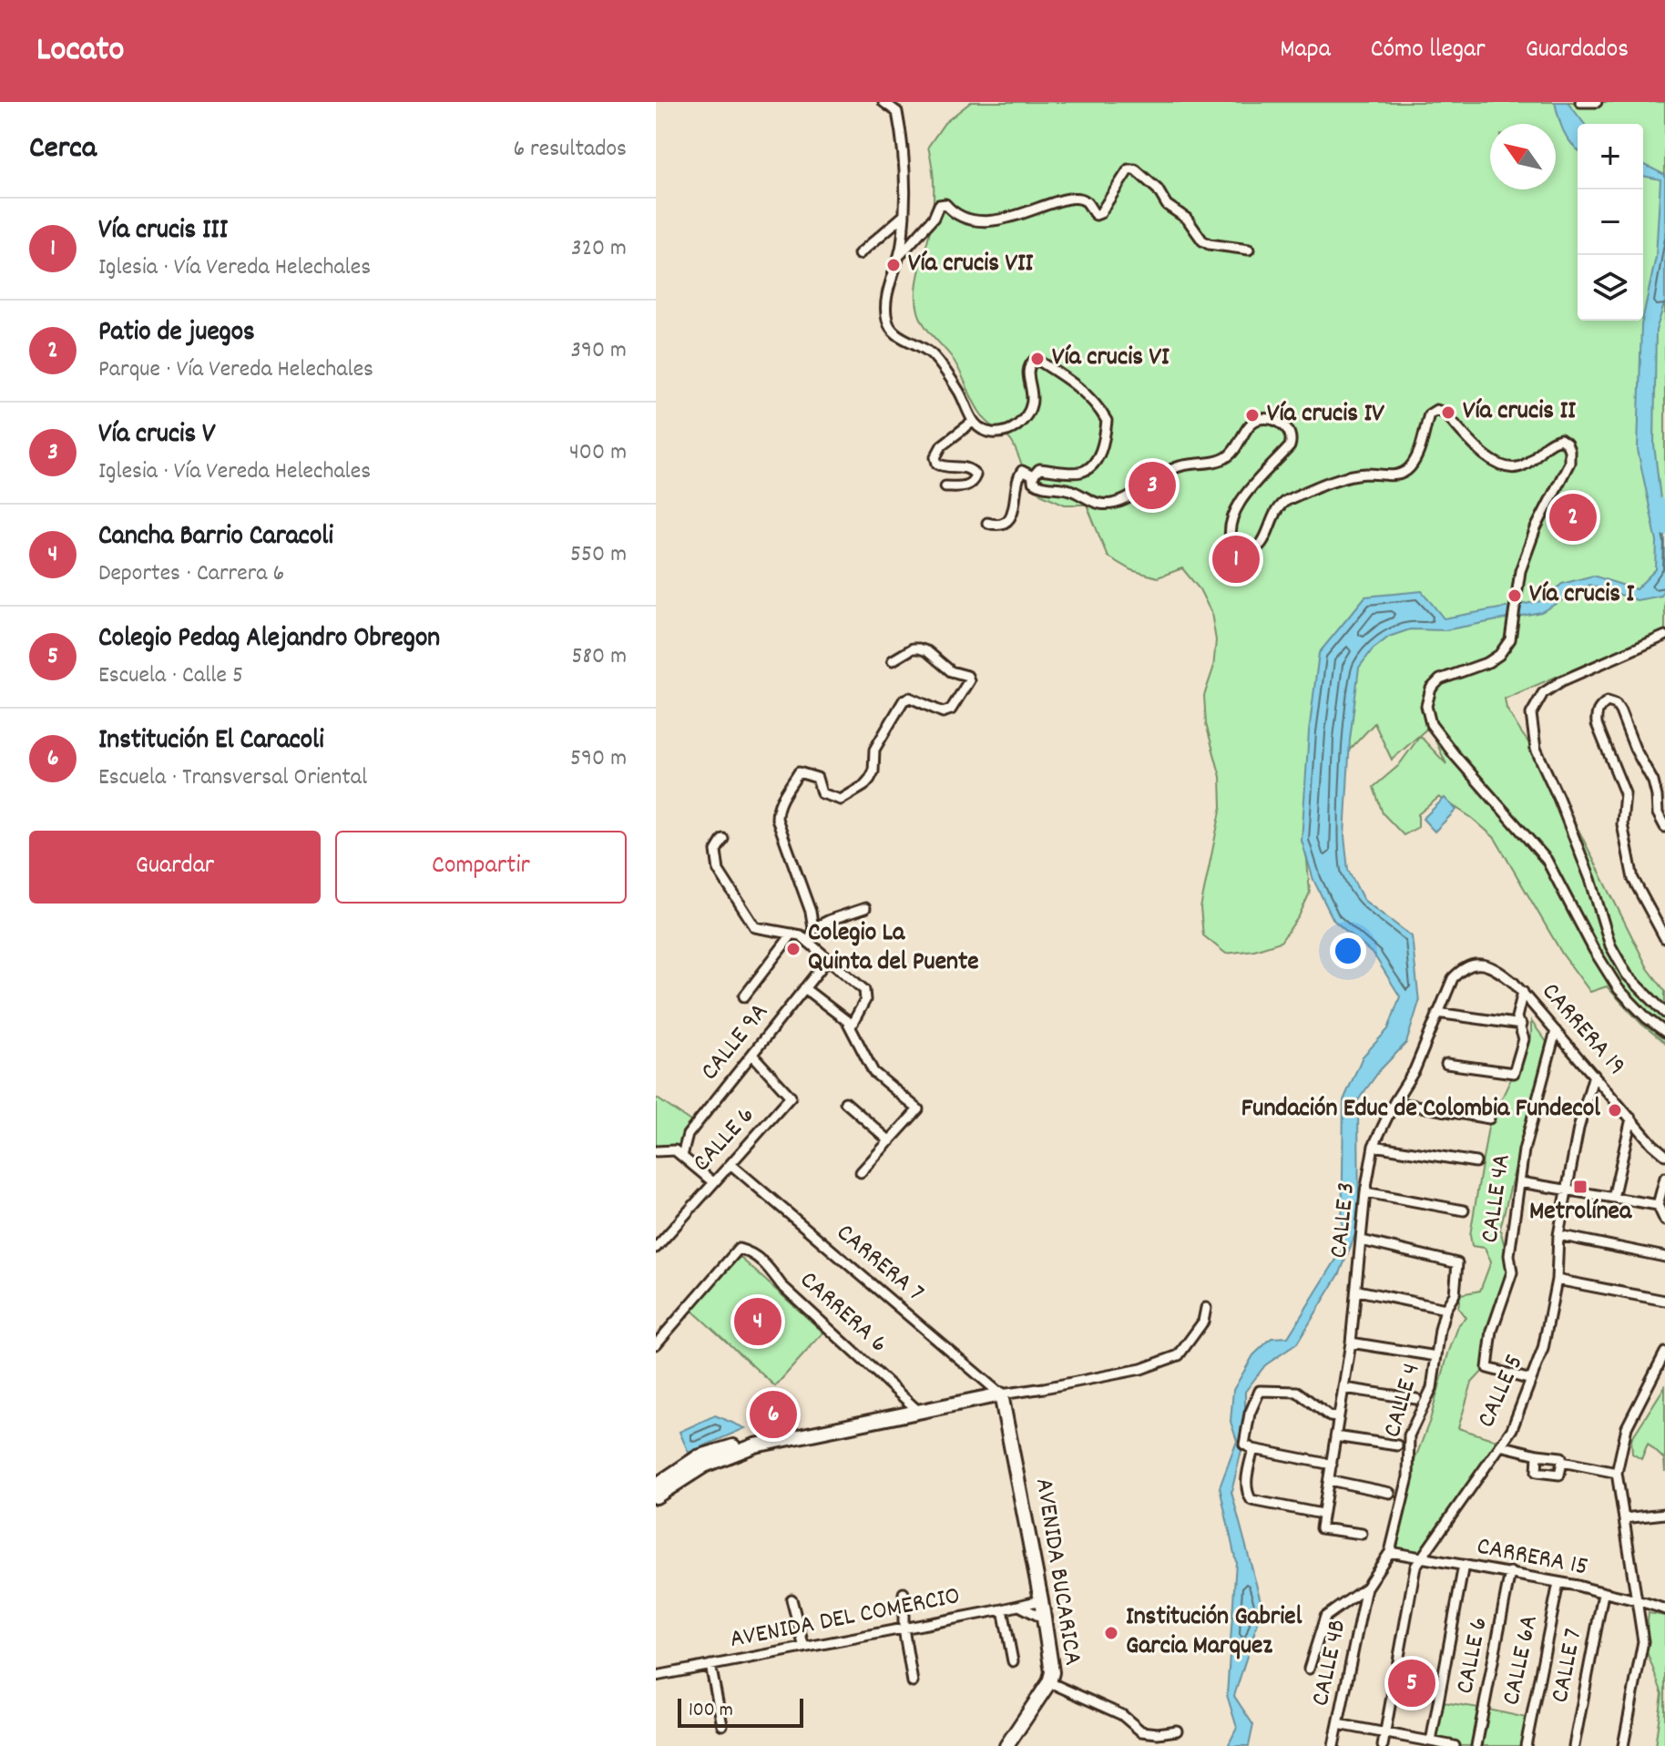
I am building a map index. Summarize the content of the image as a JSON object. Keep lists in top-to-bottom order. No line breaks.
{"streets":{"main road":["AVENIDA BUCARICA"],"street":["CARRERA 19","CALLE 9A","CALLE 6","CALLE 4A","CALLE 3","CARRERA 7","CARRERA 6","CALLE 5","CALLE 4","CARRERA 15","AVENIDA DEL COMERCIO","CALLE 6A","CALLE 4B","CALLE 7"]},"crossings":[["CARRERA 19","CALLE 4A"],["CARRERA 19","CALLE 3"],["CARRERA 19","CALLE 5"],["CALLE 9A","CALLE 6"],["CALLE 6","CARRERA 7"],["CALLE 6","CARRERA 15"],["CALLE 4A","CALLE 5"],["CALLE 3","CALLE 4"],["CARRERA 7","AVENIDA BUCARICA"],["CALLE 5","CARRERA 15"],["CALLE 4","CARRERA 15"],["CALLE 4","CALLE 4B"],["CARRERA 15","CALLE 6A"],["CARRERA 15","CALLE 7"],["AVENIDA BUCARICA","AVENIDA DEL COMERCIO"]],"places":{"other":["Vía crucis VII","Vía crucis VI","Vía crucis II","Vía crucis IV","Vía crucis I","Colegio La Quinta del Puente","Fundación Educ de Colombia Fundecol","Institución Gabriel Garcia Marquez"],"transit":["Metrolínea"]},"scale_bar":"100 m","north":"top left","page":{"header":"Locato","nav":["Mapa","Cómo llegar","Guardados"],"heading":["Cerca","6 resultados"],"map_buttons":["+","−"],"list":[{"mark":"1","name":"Vía crucis III","note":"Iglesia · Vía Vereda Helechales","value":"320 m"},{"mark":"2","name":"Patio de juegos","note":"Parque · Vía Vereda Helechales","value":"390 m"},{"mark":"3","name":"Vía crucis V","note":"Iglesia · Vía Vereda Helechales","value":"400 m"},{"mark":"4","name":"Cancha Barrio Caracoli","note":"Deportes · Carrera 6","value":"550 m"},{"mark":"5","name":"Colegio Pedag Alejandro Obregon","note":"Escuela · Calle 5","value":"580 m"},{"mark":"6","name":"Institución El Caracoli","note":"Escuela · Transversal Oriental","value":"590 m"}],"pins":["3","2","1","4","6","5"],"buttons":["Guardar","Compartir"],"scale":"100 m"}}
